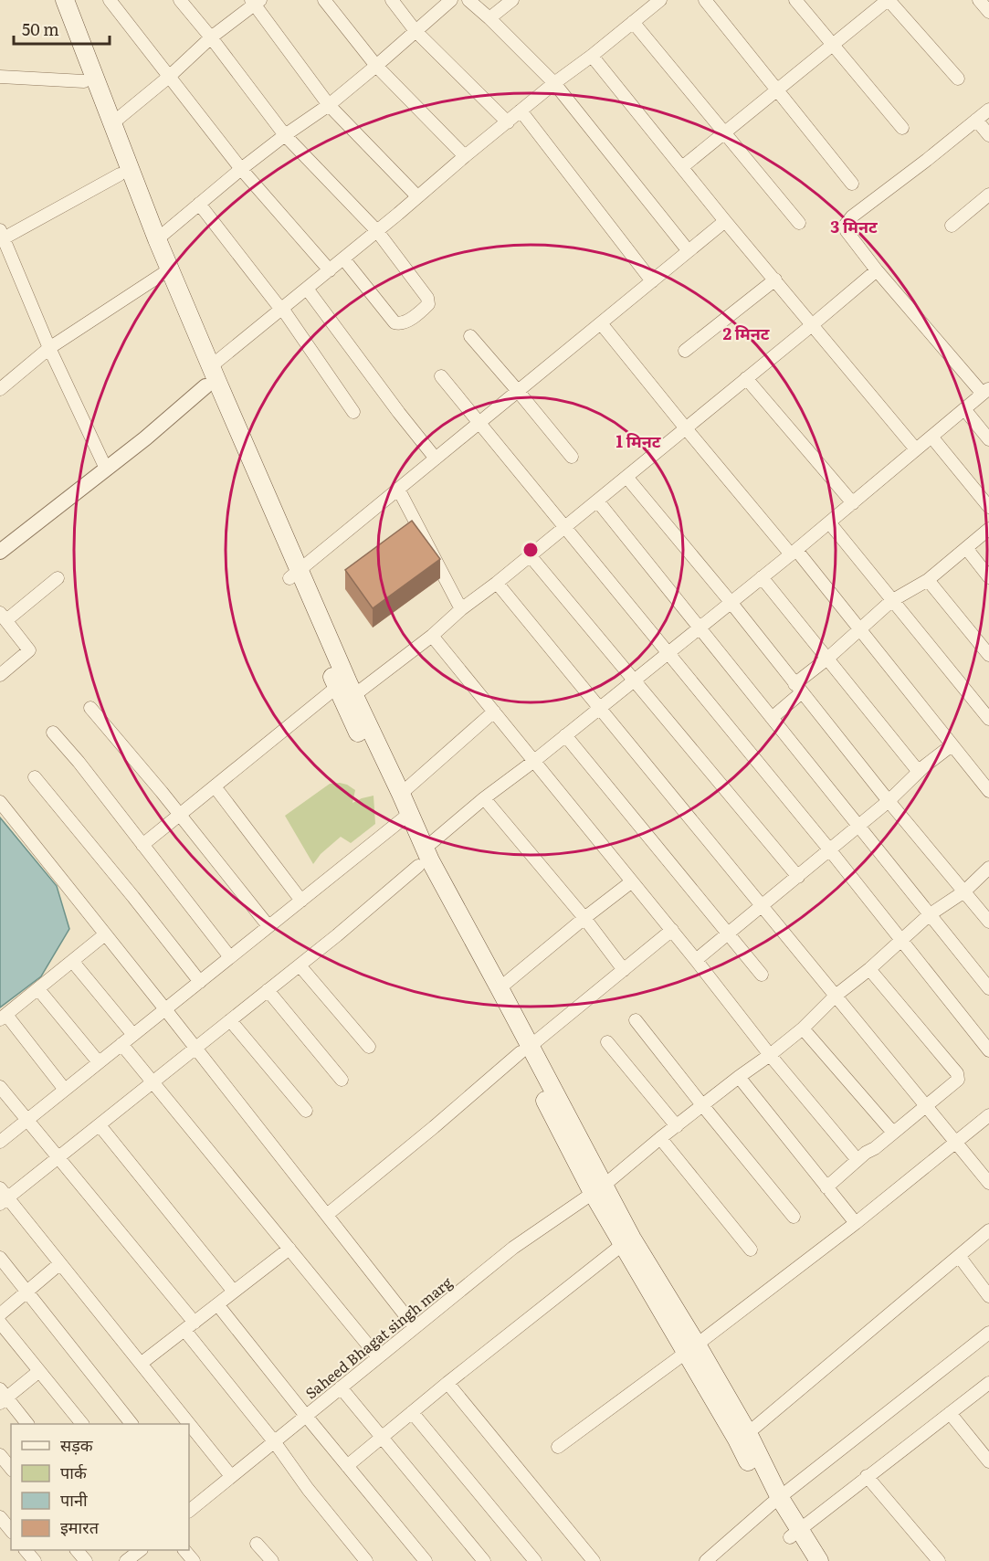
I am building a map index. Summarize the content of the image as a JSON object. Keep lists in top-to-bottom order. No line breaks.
{"streets":{"street":["Saheed Bhagat singh marg"]},"legend":["सड़क","पार्क","पानी","इमारत"],"scale_bar":"50 m","rings":["3 मिनट","2 मिनट","1 मिनट"]}
